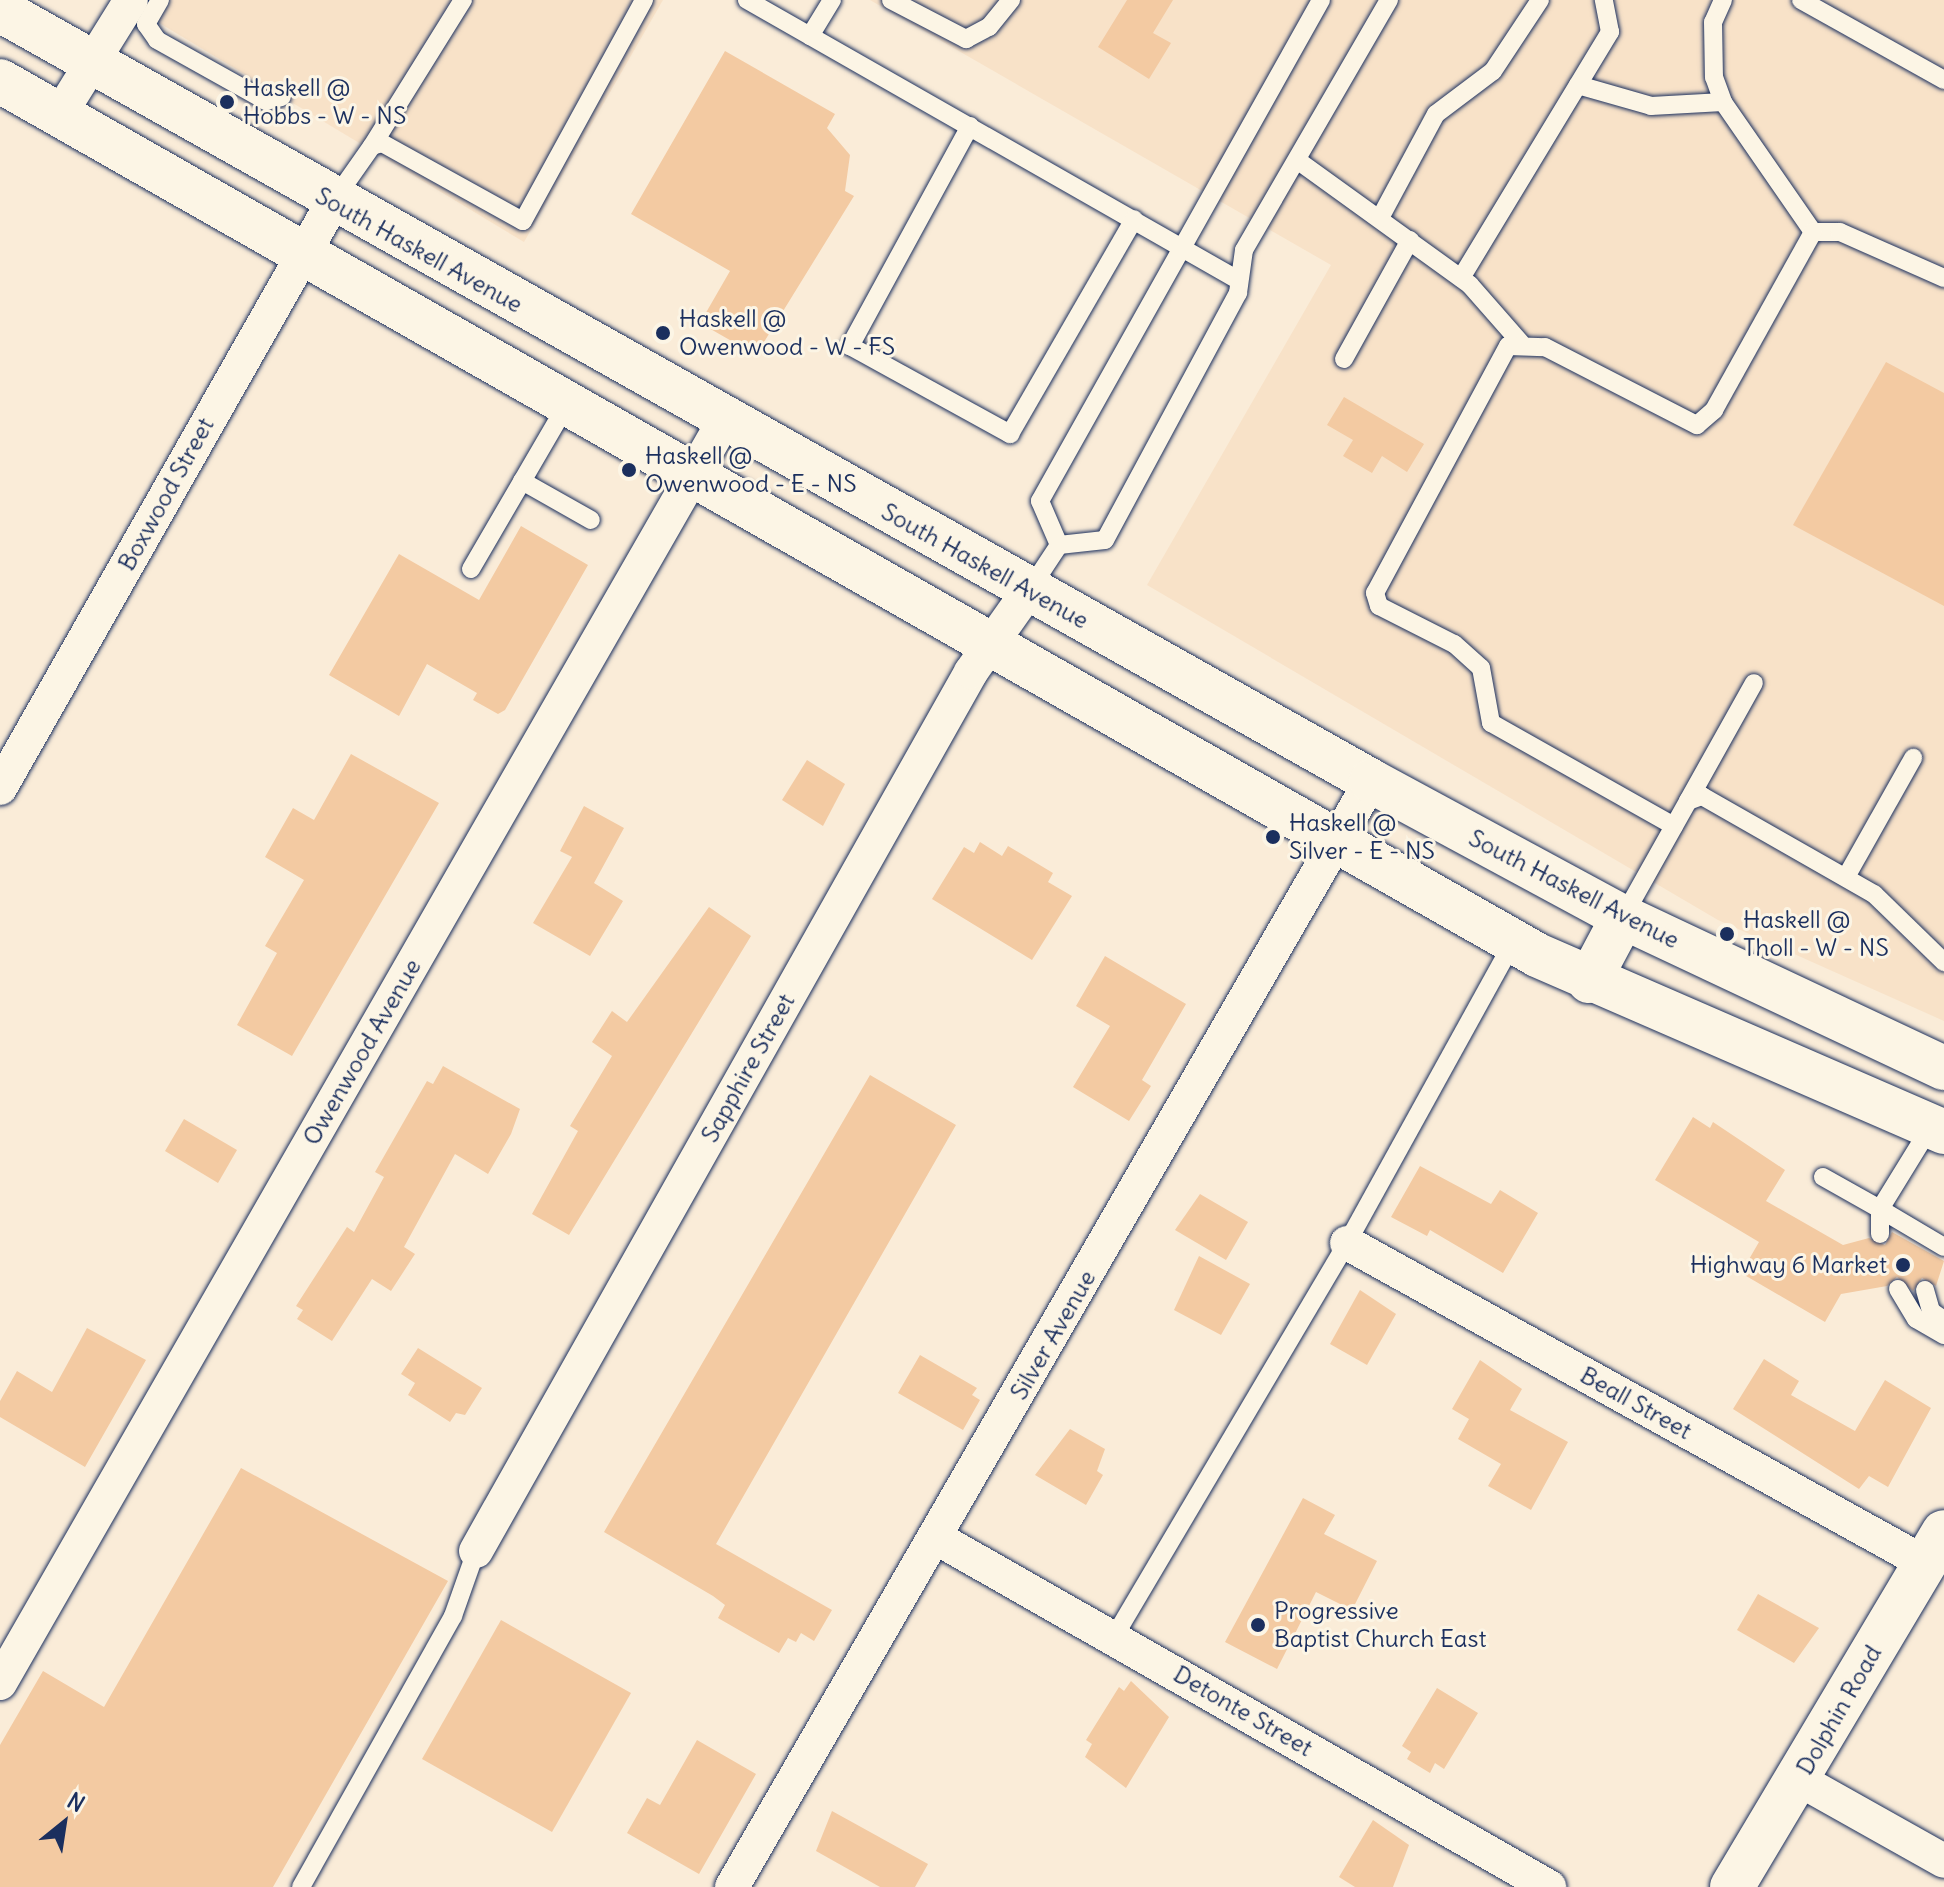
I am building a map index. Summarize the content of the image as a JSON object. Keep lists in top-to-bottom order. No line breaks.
{"streets":{"main road":["South Haskell Avenue","Dolphin Road"],"street":["Boxwood Street","Owenwood Avenue","Sapphire Street","Silver Avenue","Beall Street","Detonte Street"]},"crossings":[["South Haskell Avenue","Boxwood Street"],["South Haskell Avenue","Owenwood Avenue"],["South Haskell Avenue","Sapphire Street"],["South Haskell Avenue","Silver Avenue"],["Silver Avenue","Detonte Street"],["Beall Street","Dolphin Road"]],"places":["Haskell @ Hobbs - W - NS","Haskell @ Owenwood - W - FS","Haskell @ Owenwood - E - NS","Haskell @ Silver - E - NS","Haskell @ Tholl - W - NS","Highway 6 Market","Progressive Baptist Church East"],"north":"top right"}
